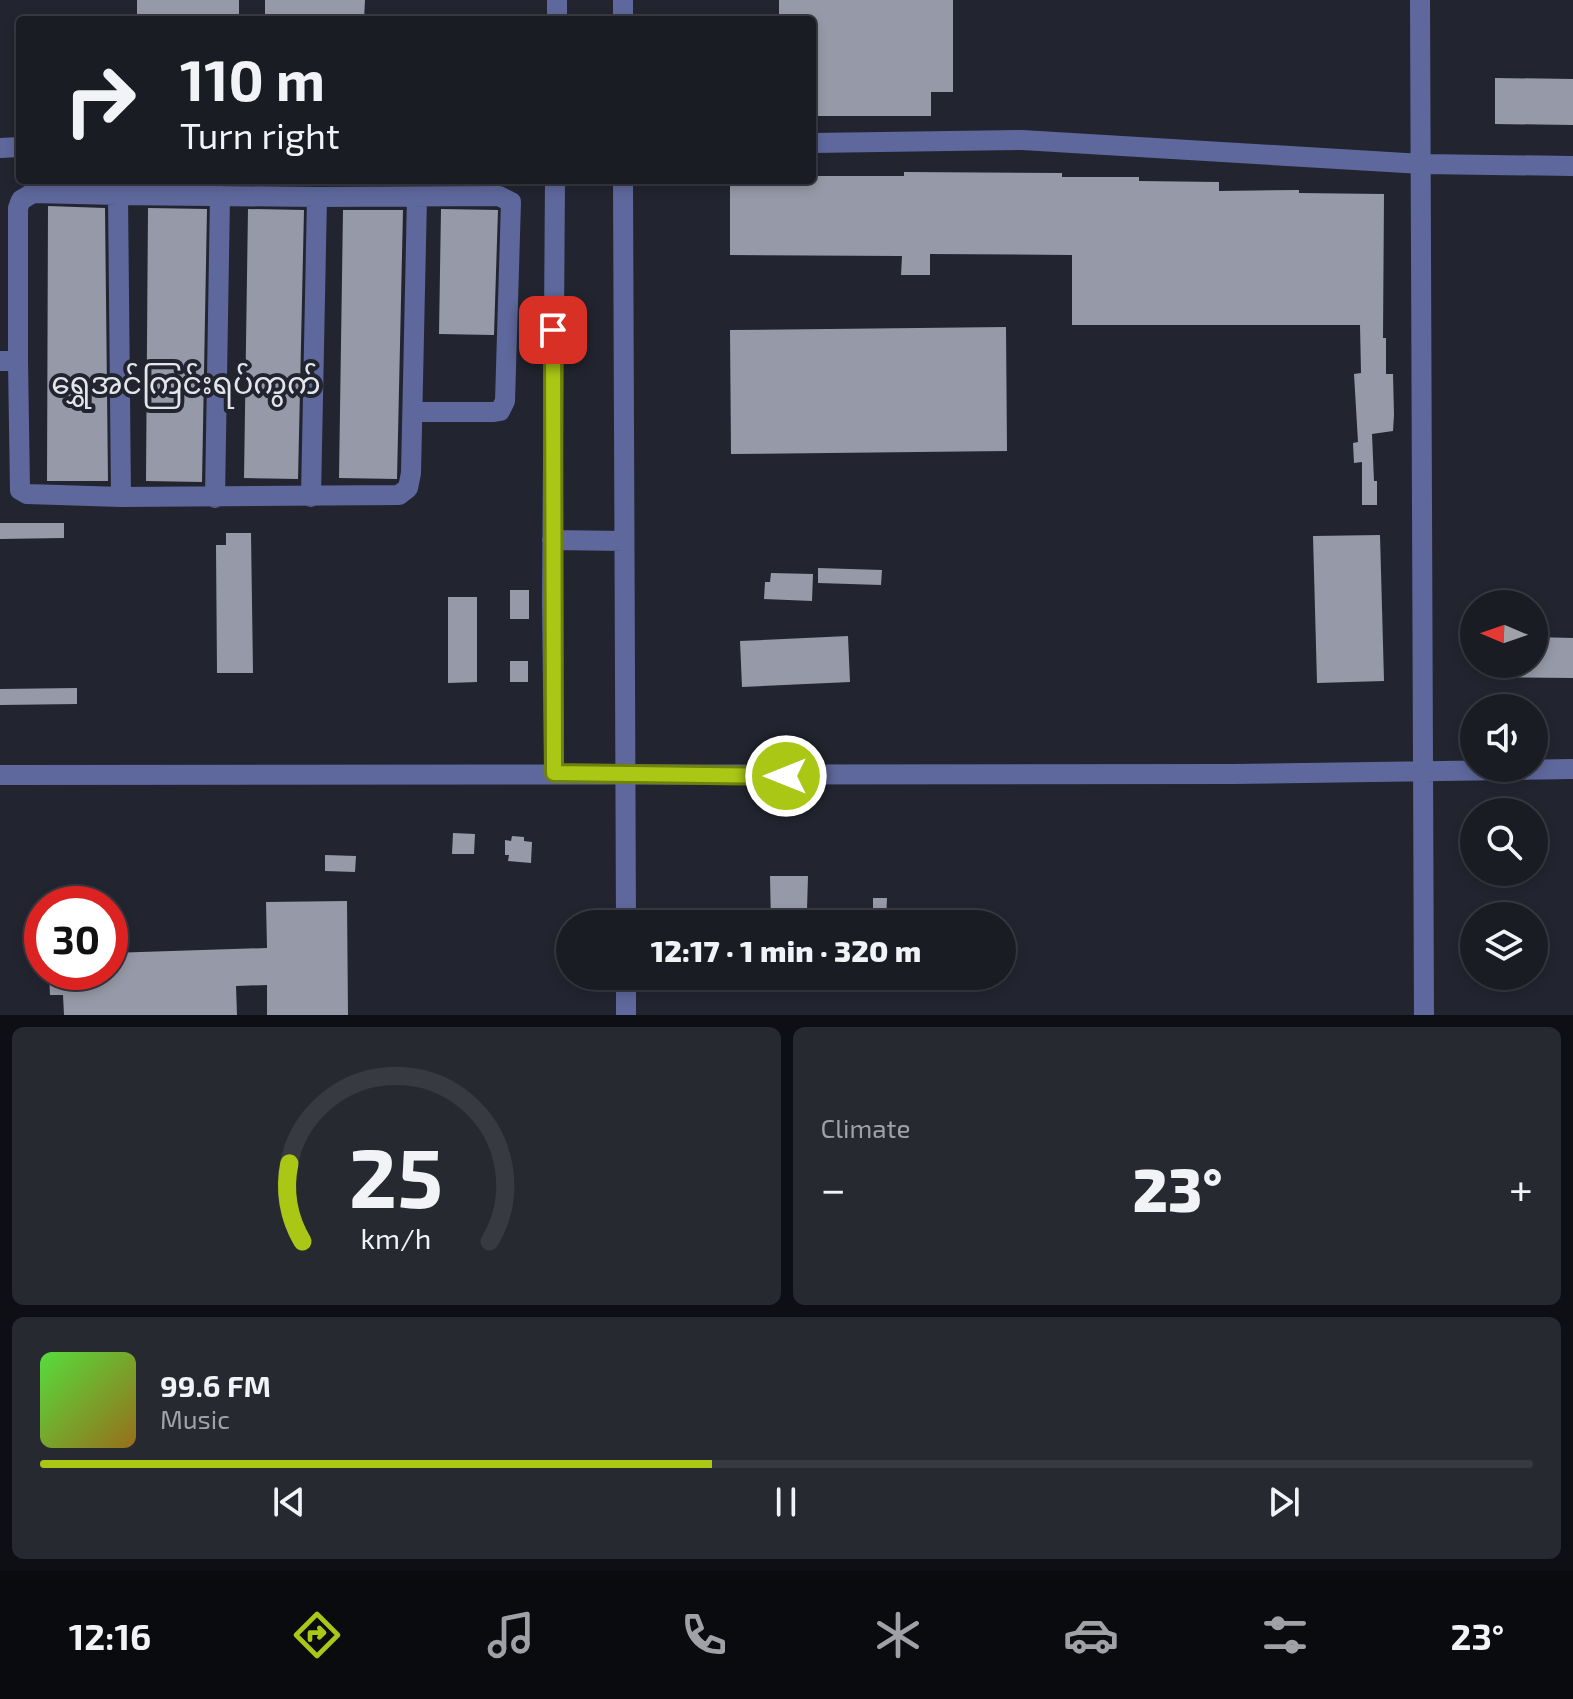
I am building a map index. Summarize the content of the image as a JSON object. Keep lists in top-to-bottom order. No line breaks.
{"districts":["ရွှေအင်ကြင်းရပ်ကွက်"],"north":"left","page":{"turn":["110 m","Turn right"],"limit":"30","trip":"12:17 · 1 min · 320 m","tile":"Climate","heat":["−","23°","+"],"song":["99.6 FM","Music"],"tabs":["12:16","23°"],"gauge":["25","km/h"]}}
